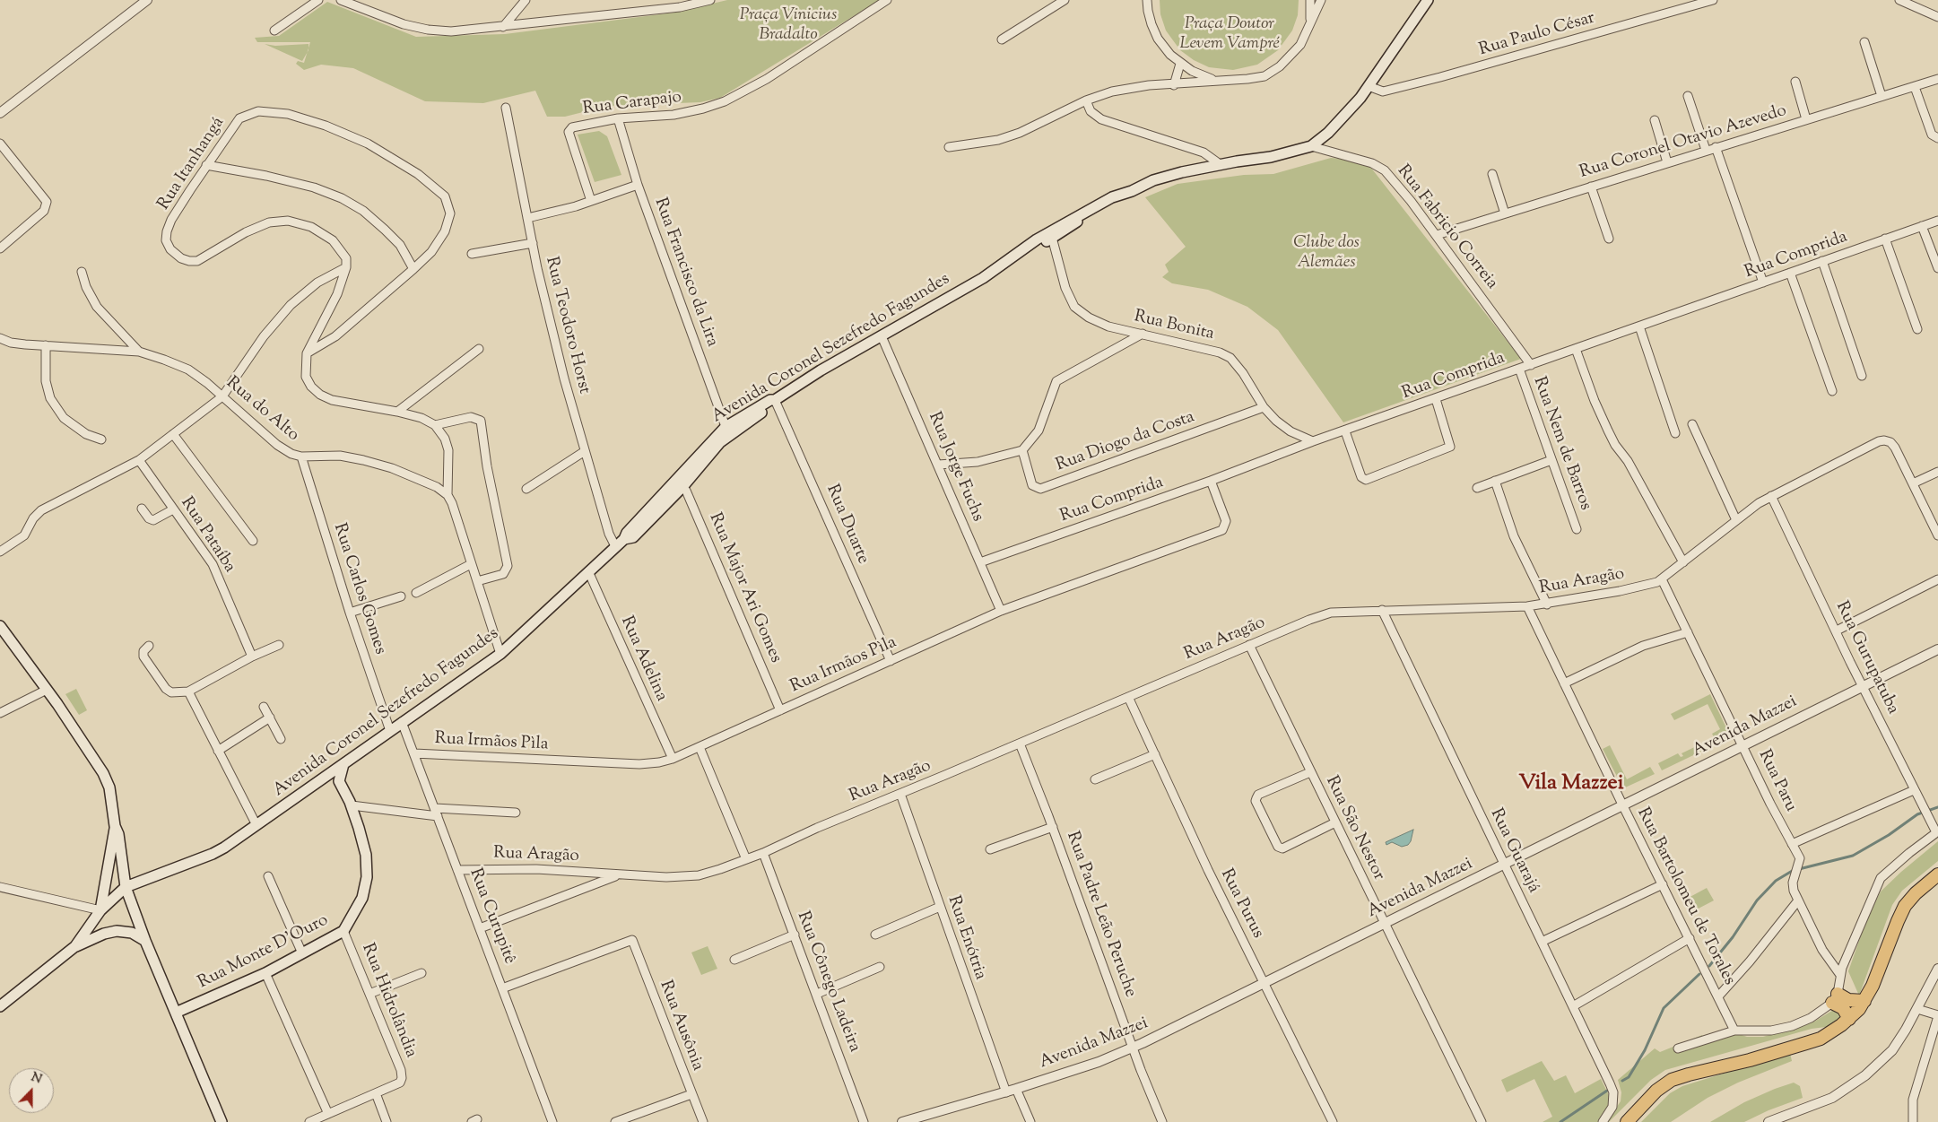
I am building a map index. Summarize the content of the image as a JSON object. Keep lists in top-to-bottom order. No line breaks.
{"streets":{"main road":["Avenida Coronel Sezefredo Fagundes","Rua Monte D'Ouro"],"street":["Rua Paulo César","Rua Carapajo","Rua Coronel Otavio Azevedo","Rua Itanhangá","Rua Fabricio Correia","Rua Comprida","Rua Francisco da Lira","Rua Teodoro Horst","Rua Bonita","Rua do Alto","Rua Diogo da Costa","Rua Nem de Barros","Rua Jorge Fuchs","Rua Duarte","Rua Pataíba","Rua Aragão","Rua Major Ari Gomes","Rua Carlos Gomes","Rua Gurupatuba","Rua Adelina","Rua Irmãos Pìla","Avenida Mazzei","Rua Paru","Rua São Nestor","Rua Guarajá","Rua Bartolomeu de Torales","Rua Purus","Rua Padre Leão Peruche","Rua Curupitê","Rua Enótria","Rua Cônego Ladeira","Rua Hidrolândia","Rua Ausônia"]},"crossings":[["Rua Carapajo","Rua Francisco da Lira"],["Rua Coronel Otavio Azevedo","Rua Fabricio Correia"],["Rua Fabricio Correia","Rua Comprida"],["Rua Comprida","Rua Bonita"],["Rua Comprida","Rua Nem de Barros"],["Rua Comprida","Rua Jorge Fuchs"],["Rua Comprida","Rua Irmãos Pìla"],["Rua Francisco da Lira","Avenida Coronel Sezefredo Fagundes"],["Rua Teodoro Horst","Avenida Coronel Sezefredo Fagundes"],["Rua Bonita","Avenida Coronel Sezefredo Fagundes"],["Rua Bonita","Rua Diogo da Costa"],["Avenida Coronel Sezefredo Fagundes","Rua Jorge Fuchs"],["Avenida Coronel Sezefredo Fagundes","Rua Duarte"],["Avenida Coronel Sezefredo Fagundes","Rua Major Ari Gomes"],["Avenida Coronel Sezefredo Fagundes","Rua Carlos Gomes"],["Avenida Coronel Sezefredo Fagundes","Rua Adelina"],["Avenida Coronel Sezefredo Fagundes","Rua Curupitê"],["Rua do Alto","Rua Carlos Gomes"],["Rua Jorge Fuchs","Rua Irmãos Pìla"],["Rua Duarte","Rua Irmãos Pìla"],["Rua Aragão","Rua Gurupatuba"],["Rua Aragão","Rua Paru"],["Rua Aragão","Rua São Nestor"],["Rua Aragão","Rua Guarajá"],["Rua Aragão","Rua Bartolomeu de Torales"],["Rua Aragão","Rua Purus"],["Rua Aragão","Rua Padre Leão Peruche"],["Rua Aragão","Rua Curupitê"],["Rua Aragão","Rua Enótria"],["Rua Aragão","Rua Cônego Ladeira"],["Rua Major Ari Gomes","Rua Irmãos Pìla"],["Rua Gurupatuba","Avenida Mazzei"],["Rua Adelina","Rua Irmãos Pìla"],["Rua Irmãos Pìla","Rua Curupitê"],["Avenida Mazzei","Rua Paru"],["Avenida Mazzei","Rua São Nestor"],["Avenida Mazzei","Rua Guarajá"],["Avenida Mazzei","Rua Bartolomeu de Torales"],["Avenida Mazzei","Rua Purus"],["Avenida Mazzei","Rua Padre Leão Peruche"],["Avenida Mazzei","Rua Enótria"],["Rua Curupitê","Rua Ausônia"],["Rua Monte D'Ouro","Rua Hidrolândia"]],"districts":["Vila Mazzei"],"parks":["Praça Vinicius Bradalto","Praça Doutor Levem Vampré","Clube dos Alemães"],"north":"top"}
